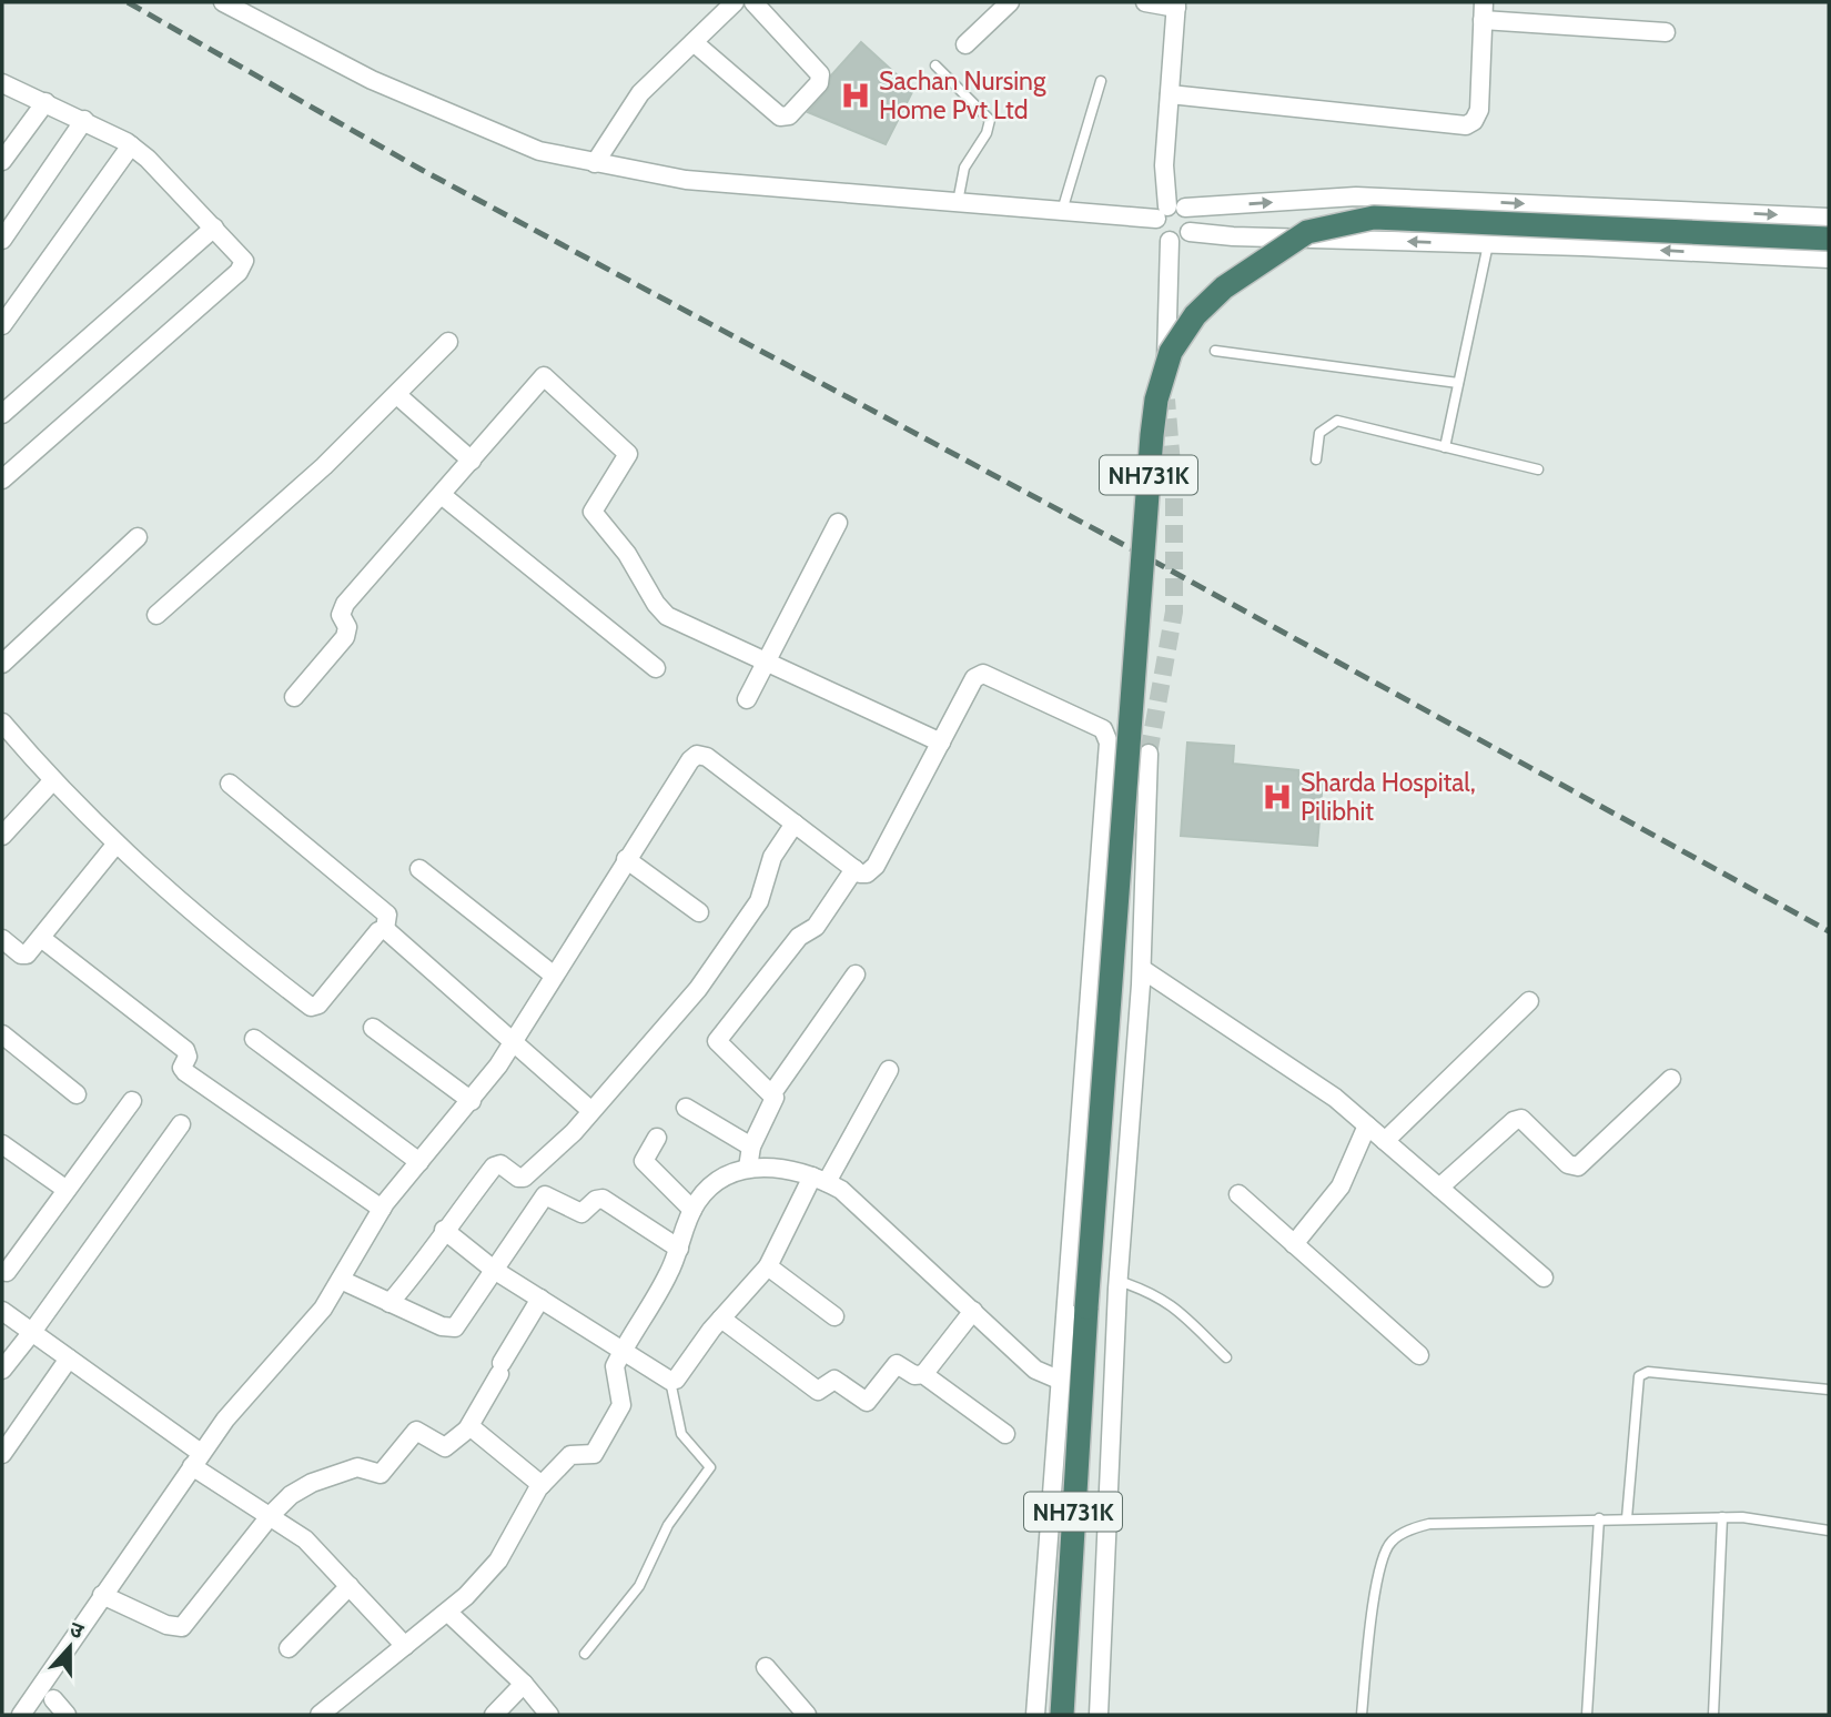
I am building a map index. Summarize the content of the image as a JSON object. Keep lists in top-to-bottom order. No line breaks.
{"streets":{"highway":["NH731K"]},"places":{"hospital":["Sachan Nursing Home Pvt Ltd","Sharda Hospital, Pilibhit"]},"north":"top"}
